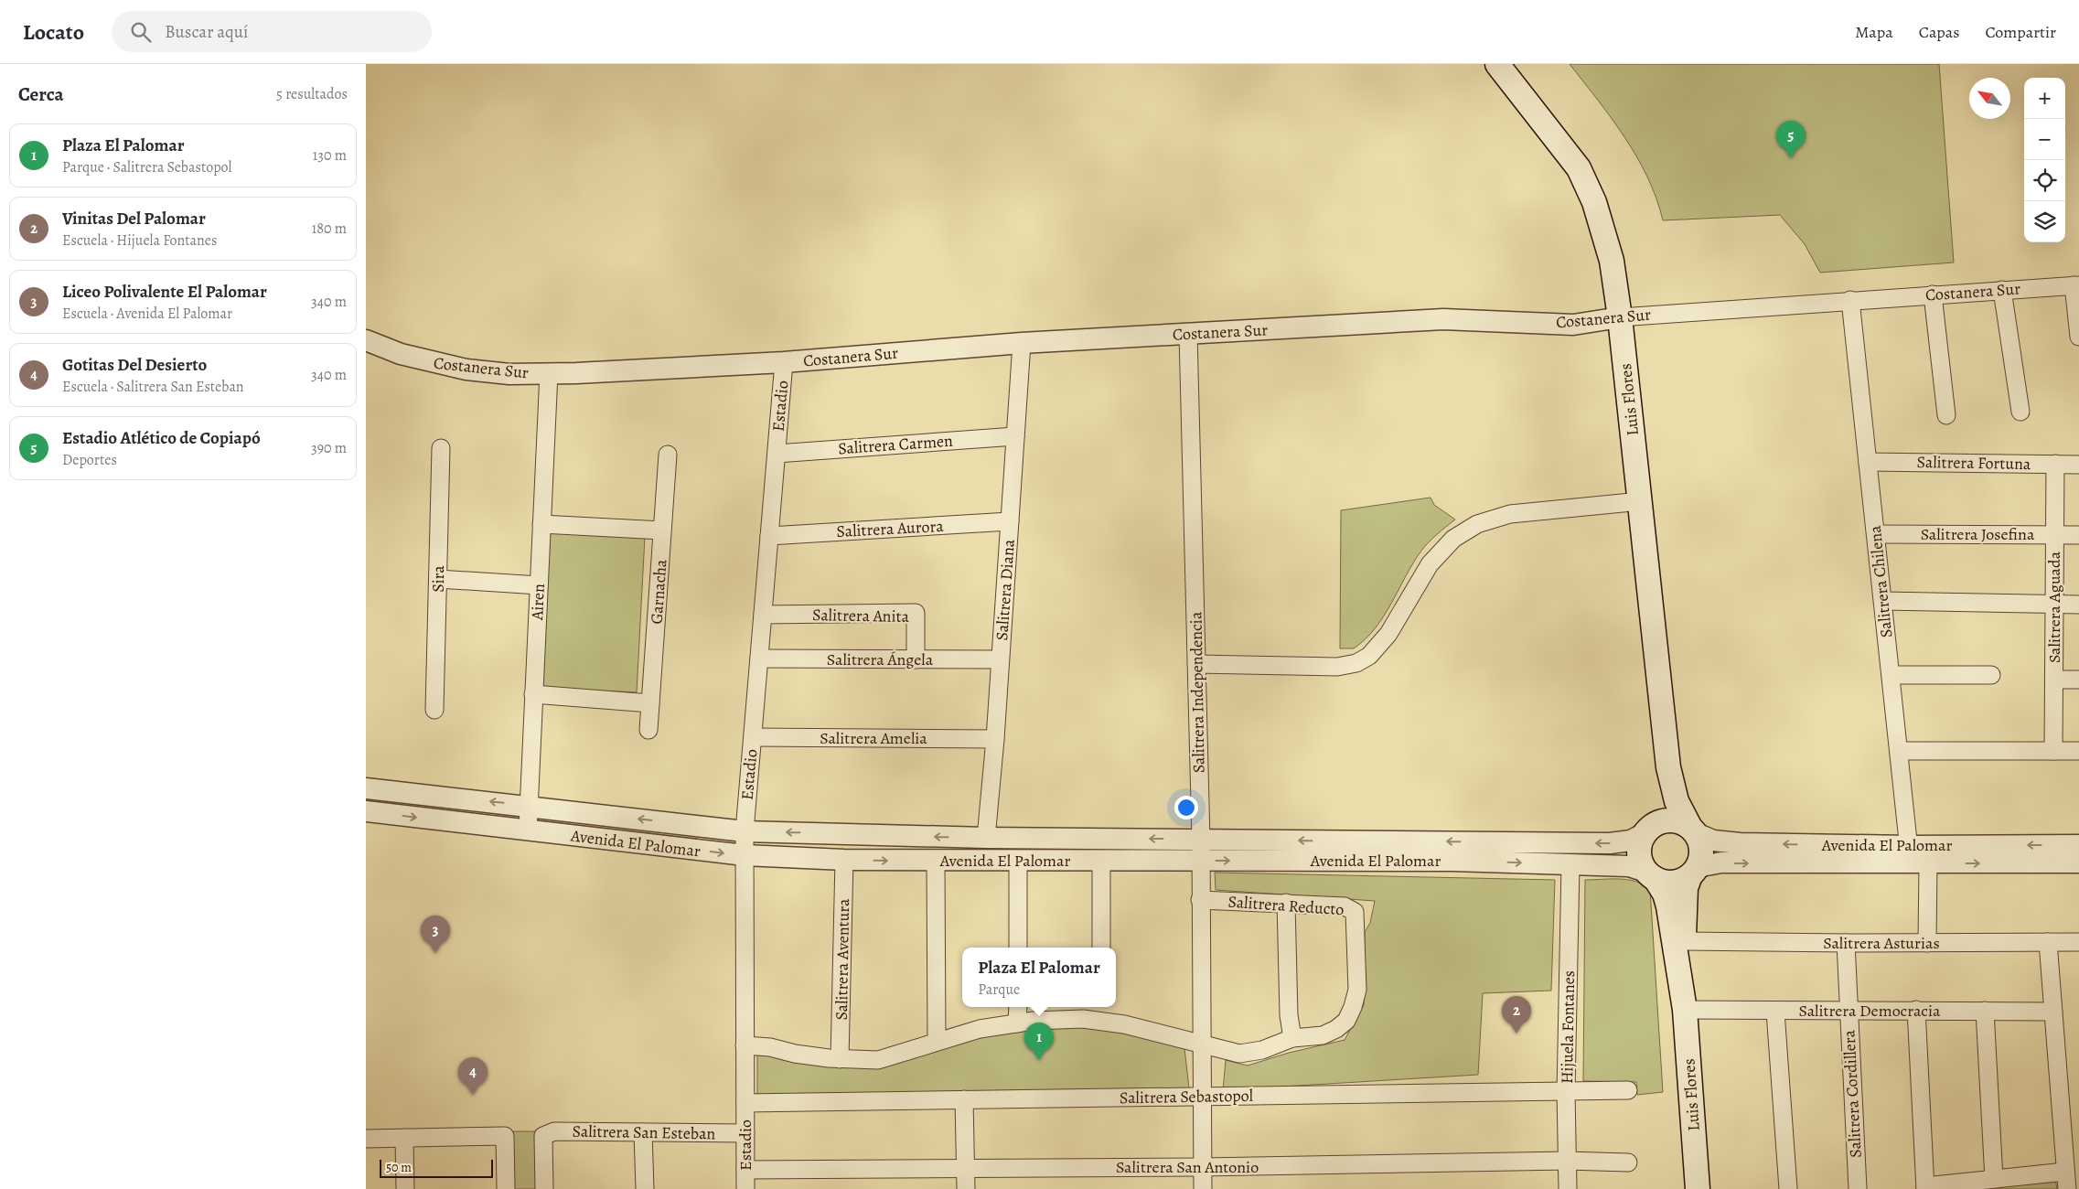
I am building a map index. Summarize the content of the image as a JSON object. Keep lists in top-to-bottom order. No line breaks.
{"streets":{"main road":["Luis Flores"],"street":["Costanera Sur","Estadio","Salitrera Carmen","Salitrera Fortuna","Salitrera Aurora","Salitrera Josefina","Sira","Salitrera Chilena","Salitrera Diana","Garnacha","Airen","Salitrera Aguada","Salitrera Anita","Salitrera Ángela","Salitrera Independencia","Salitrera Amelia","Avenida El Palomar","Salitrera Reducto","Salitrera Asturias","Salitrera Aventura","Salitrera Democracia","Hijuela Fontanes","Salitrera Cordillera","Salitrera Sebastopol","Salitrera San Esteban","Salitrera San Antonio"]},"crossings":[["Costanera Sur","Luis Flores"],["Costanera Sur","Estadio"],["Costanera Sur","Salitrera Chilena"],["Costanera Sur","Salitrera Diana"],["Costanera Sur","Airen"],["Costanera Sur","Salitrera Independencia"],["Luis Flores","Avenida El Palomar"],["Luis Flores","Salitrera Asturias"],["Luis Flores","Salitrera Democracia"],["Estadio","Salitrera Carmen"],["Estadio","Salitrera Aurora"],["Estadio","Salitrera Anita"],["Estadio","Salitrera Ángela"],["Estadio","Salitrera Amelia"],["Estadio","Avenida El Palomar"],["Estadio","Salitrera Reducto"],["Estadio","Salitrera Sebastopol"],["Estadio","Salitrera San Esteban"],["Estadio","Salitrera San Antonio"],["Salitrera Carmen","Salitrera Diana"],["Salitrera Fortuna","Salitrera Chilena"],["Salitrera Fortuna","Salitrera Aguada"],["Salitrera Aurora","Salitrera Diana"],["Salitrera Josefina","Salitrera Chilena"],["Salitrera Josefina","Salitrera Aguada"],["Salitrera Chilena","Avenida El Palomar"],["Salitrera Chilena","Salitrera Asturias"],["Salitrera Diana","Salitrera Ángela"],["Salitrera Diana","Salitrera Amelia"],["Salitrera Diana","Avenida El Palomar"],["Airen","Avenida El Palomar"],["Salitrera Anita","Salitrera Ángela"],["Salitrera Independencia","Avenida El Palomar"],["Salitrera Independencia","Salitrera Reducto"],["Salitrera Independencia","Salitrera Sebastopol"],["Salitrera Independencia","Salitrera San Antonio"],["Avenida El Palomar","Salitrera Aventura"],["Avenida El Palomar","Hijuela Fontanes"],["Salitrera Reducto","Salitrera Aventura"],["Salitrera Asturias","Salitrera Cordillera"],["Salitrera Democracia","Salitrera Cordillera"],["Hijuela Fontanes","Salitrera Sebastopol"],["Hijuela Fontanes","Salitrera San Antonio"]],"scale_bar":"50 m","north":"top left","page":{"header":"Locato","search":"Buscar aquí","nav":["Mapa","Capas","Compartir"],"heading":["Cerca","5 resultados"],"map_buttons":["+","−"],"pins":["5","3","2","1","4"],"list":[{"mark":"1","name":"Plaza El Palomar","note":"Parque · Salitrera Sebastopol","value":"130 m"},{"mark":"2","name":"Vinitas Del Palomar","note":"Escuela · Hijuela Fontanes","value":"180 m"},{"mark":"3","name":"Liceo Polivalente El Palomar","note":"Escuela · Avenida El Palomar","value":"340 m"},{"mark":"4","name":"Gotitas Del Desierto","note":"Escuela · Salitrera San Esteban","value":"340 m"},{"mark":"5","name":"Estadio Atlético de Copiapó","note":"Deportes","value":"390 m"}],"popup":["Plaza El Palomar","Parque"],"scale":"50 m"}}
